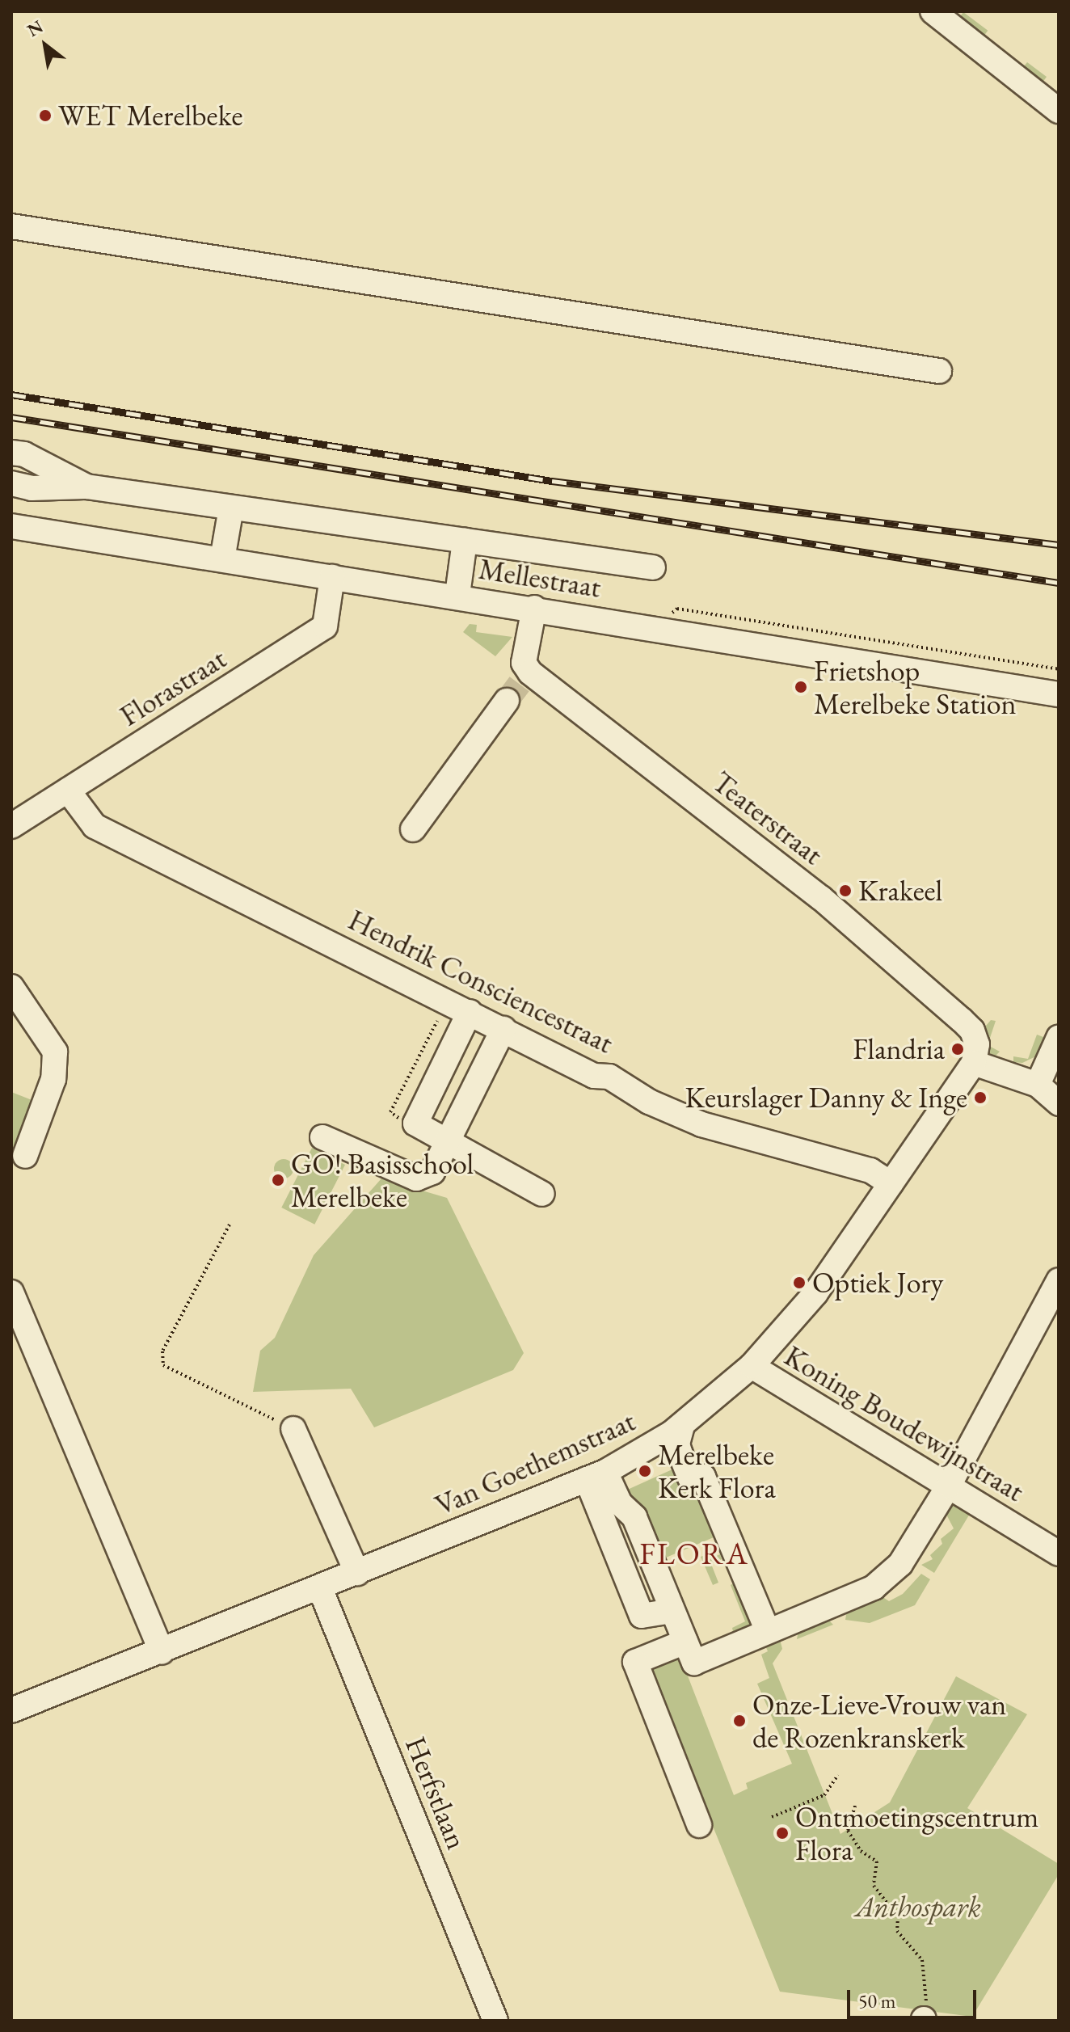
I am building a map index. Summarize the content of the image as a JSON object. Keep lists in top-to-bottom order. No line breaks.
{"streets":{"street":["Mellestraat","Florastraat","Teaterstraat","Hendrik Consciencestraat","Koning Boudewijnstraat","Van Goethemstraat","Herfstlaan"]},"crossings":[["Mellestraat","Florastraat"],["Florastraat","Hendrik Consciencestraat"],["Teaterstraat","Van Goethemstraat"],["Hendrik Consciencestraat","Van Goethemstraat"],["Koning Boudewijnstraat","Van Goethemstraat"],["Van Goethemstraat","Herfstlaan"]],"districts":["FLORA"],"parks":["Anthospark"],"places":["WET Merelbeke","Frietshop Merelbeke Station","Krakeel","Flandria","Keurslager Danny & Inge","GO! Basisschool Merelbeke","Optiek Jory","Merelbeke Kerk Flora","Onze-Lieve-Vrouw van de Rozenkranskerk","Ontmoetingscentrum Flora"],"scale_bar":"50 m","north":"top left"}
